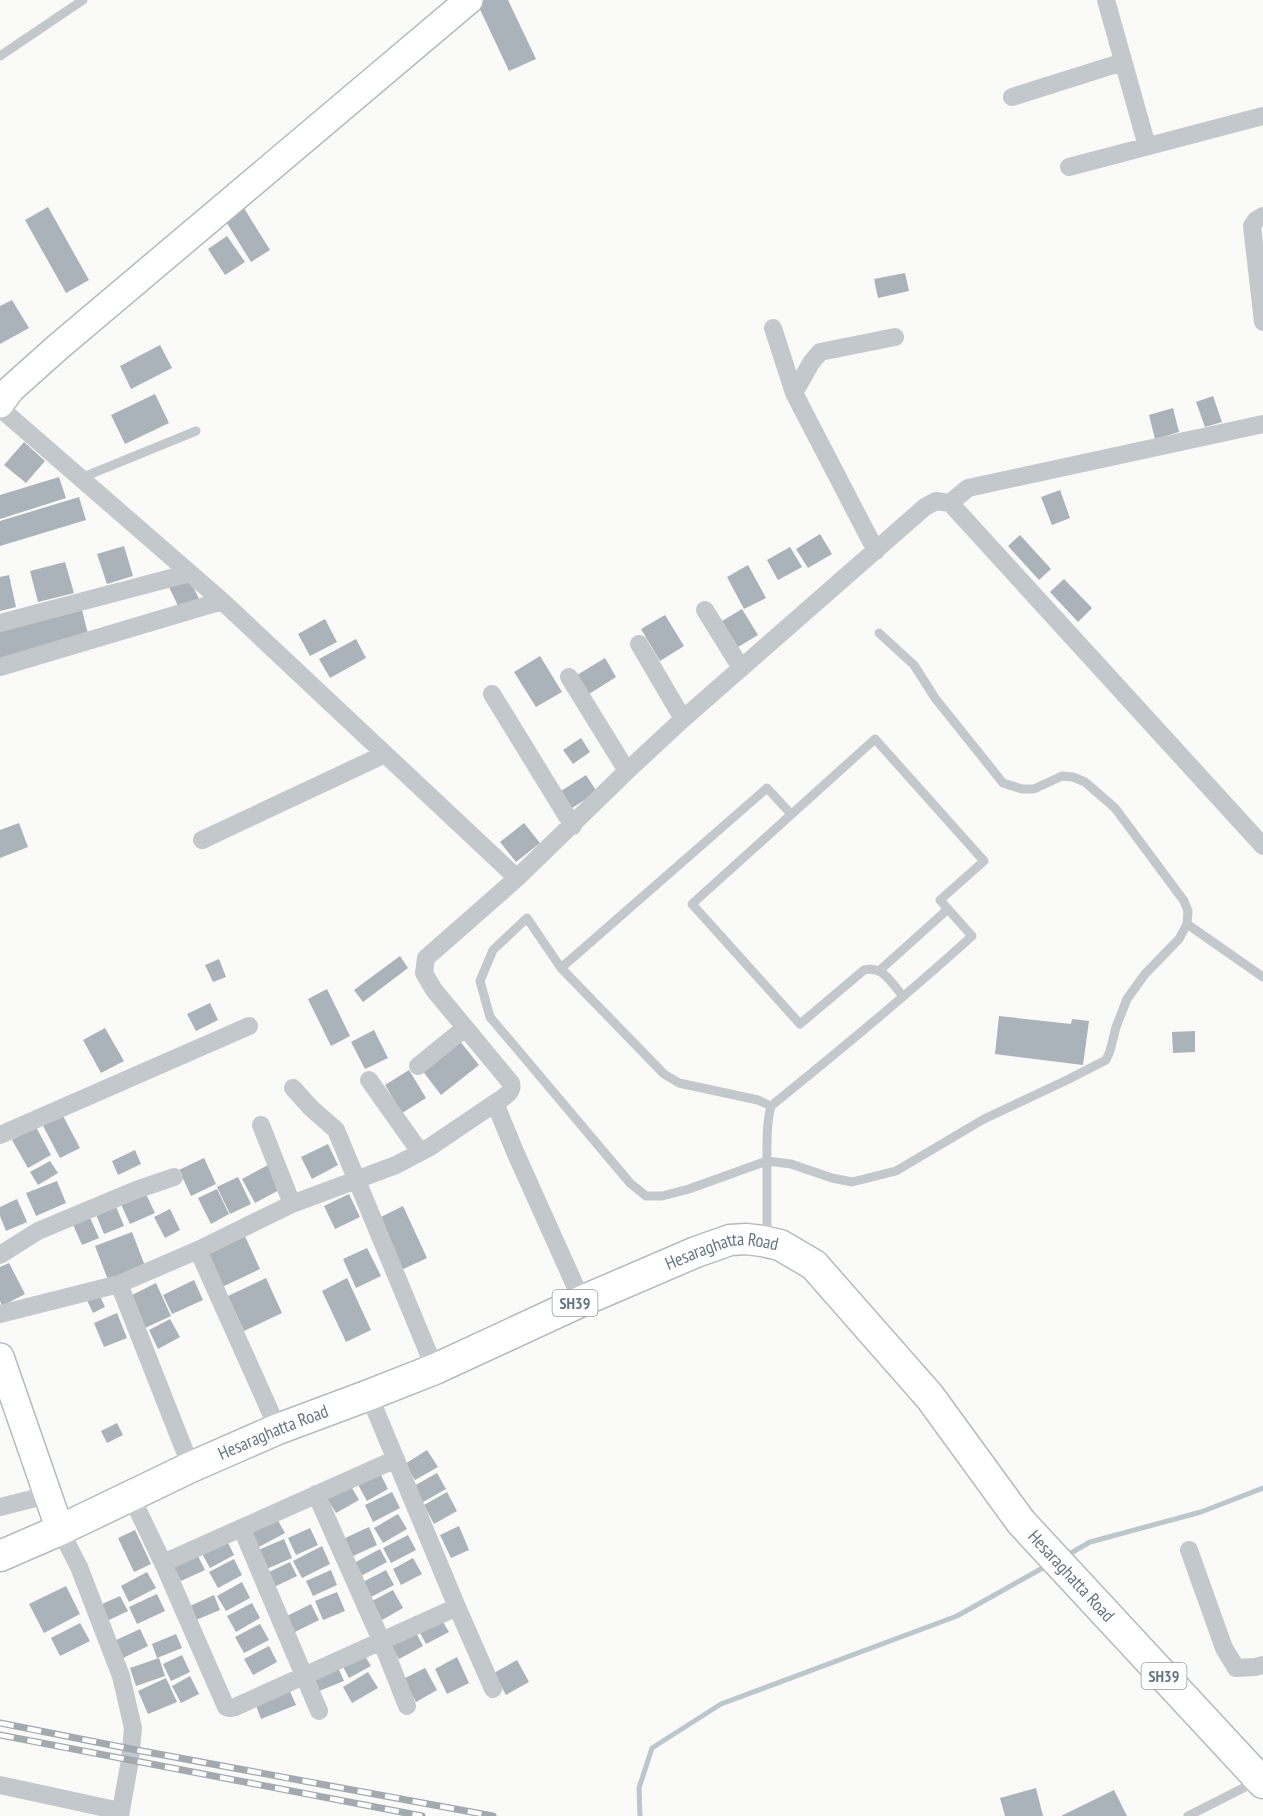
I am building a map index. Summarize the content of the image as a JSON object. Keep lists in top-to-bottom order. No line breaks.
{"streets":{"main road":["Hesaraghatta Road","SH39"]}}
